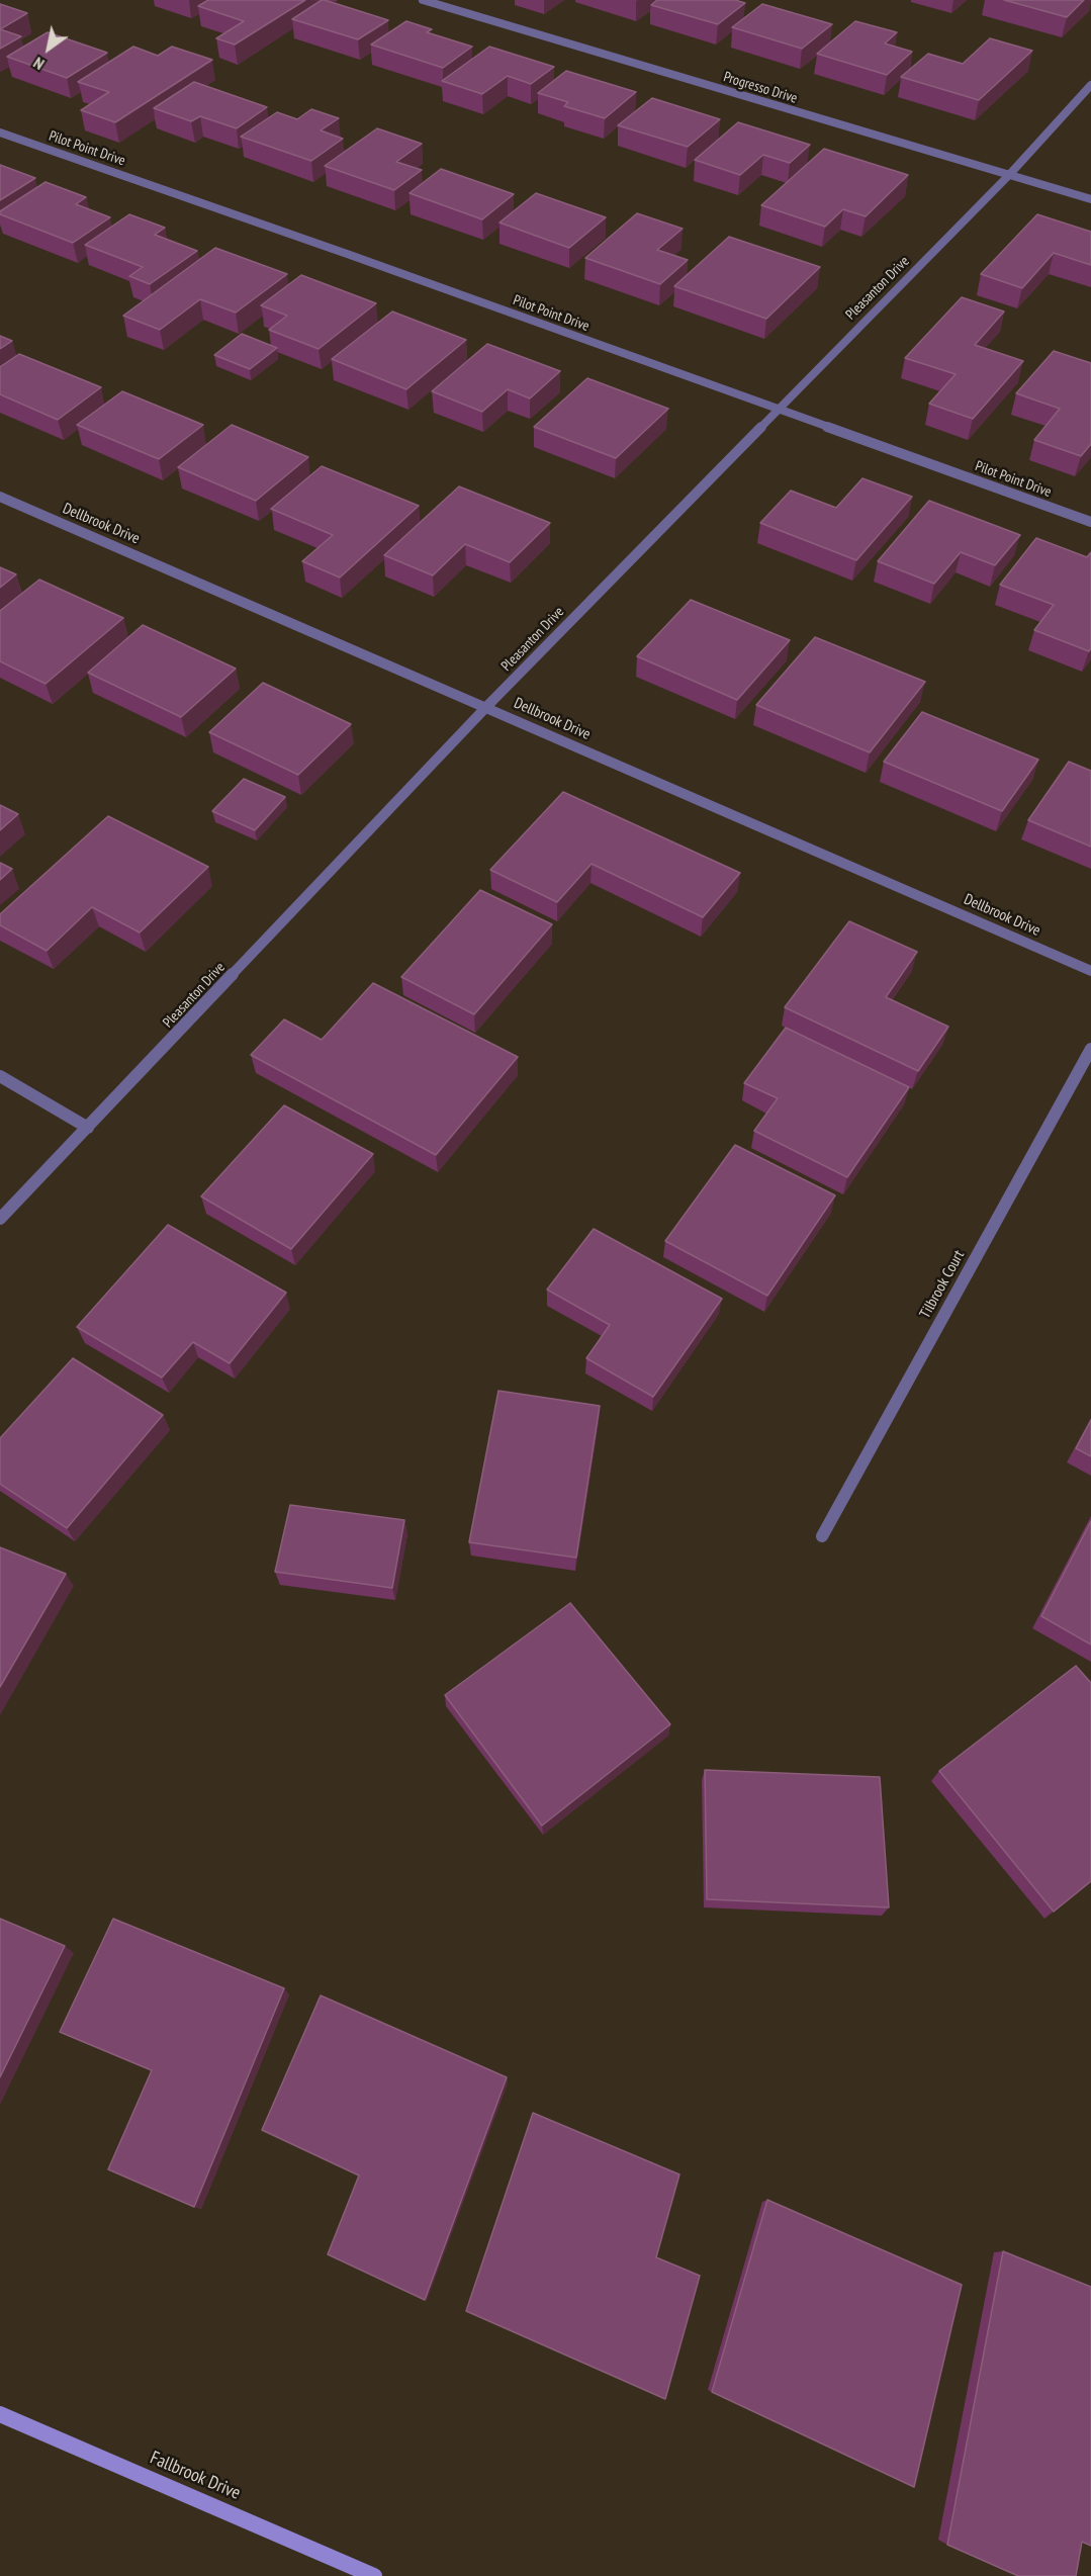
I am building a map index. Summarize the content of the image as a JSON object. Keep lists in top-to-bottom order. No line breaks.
{"streets":{"main road":["Fallbrook Drive"],"street":["Progresso Drive","Pilot Point Drive","Pleasanton Drive","Dellbrook Drive","Tilbrook Court"]},"crossings":[["Progresso Drive","Pleasanton Drive"],["Pilot Point Drive","Pleasanton Drive"],["Pleasanton Drive","Dellbrook Drive"]],"north":"bottom left"}
